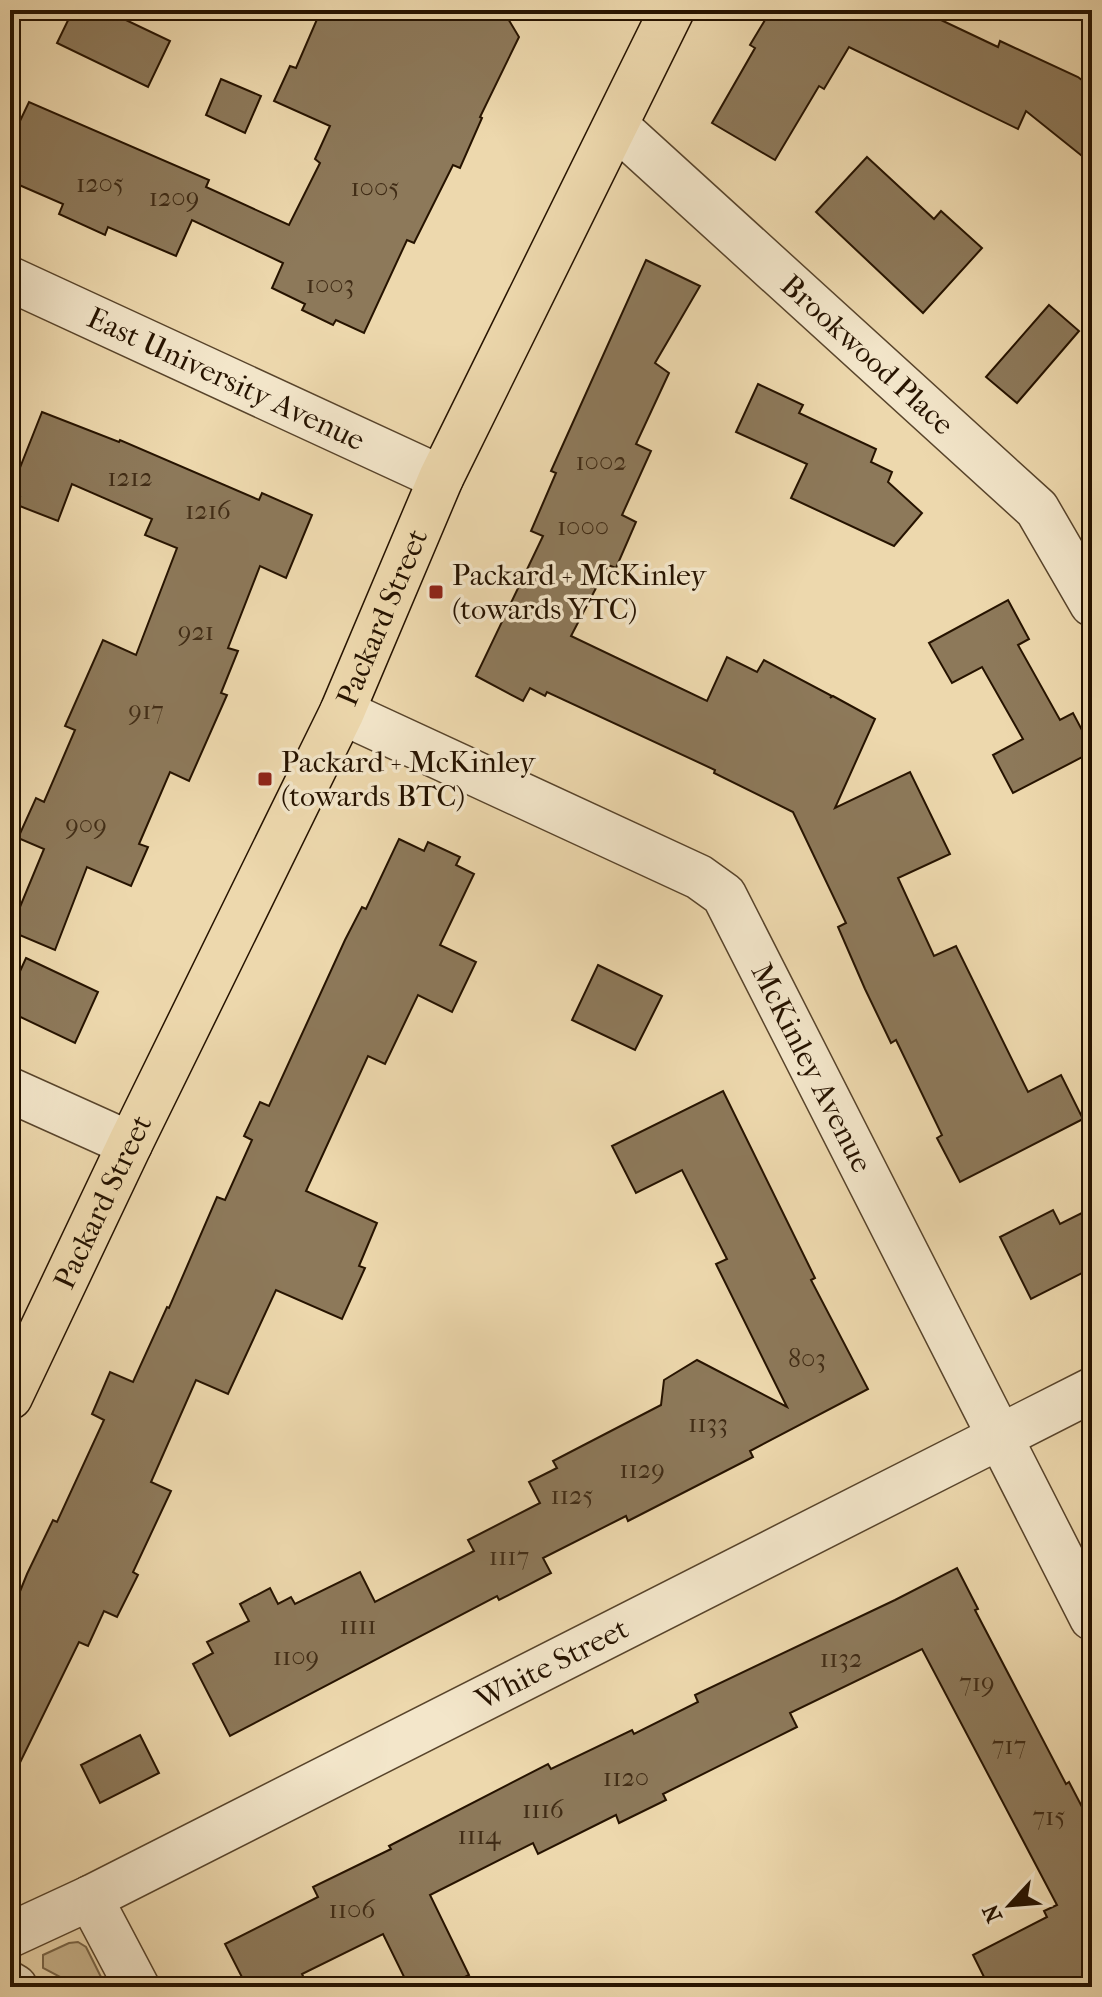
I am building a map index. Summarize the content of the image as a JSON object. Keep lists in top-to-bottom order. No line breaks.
{"streets":{"main road":["Packard Street"],"street":["Brookwood Place","East University Avenue","McKinley Avenue","White Street"]},"crossings":[["Brookwood Place","Packard Street"],["East University Avenue","Packard Street"],["Packard Street","McKinley Avenue"],["McKinley Avenue","White Street"]],"places":{"transit":["Packard + McKinley (towards YTC)","Packard + McKinley (towards BTC)"]},"house_numbers":["1205","1005","1209","1003","1002","1212","1216","1000","921","917","909","803","1133","1129","1125","1117","1111","1109","1132","719","717","1120","1116","715","1114","1106"],"north":"bottom left"}
